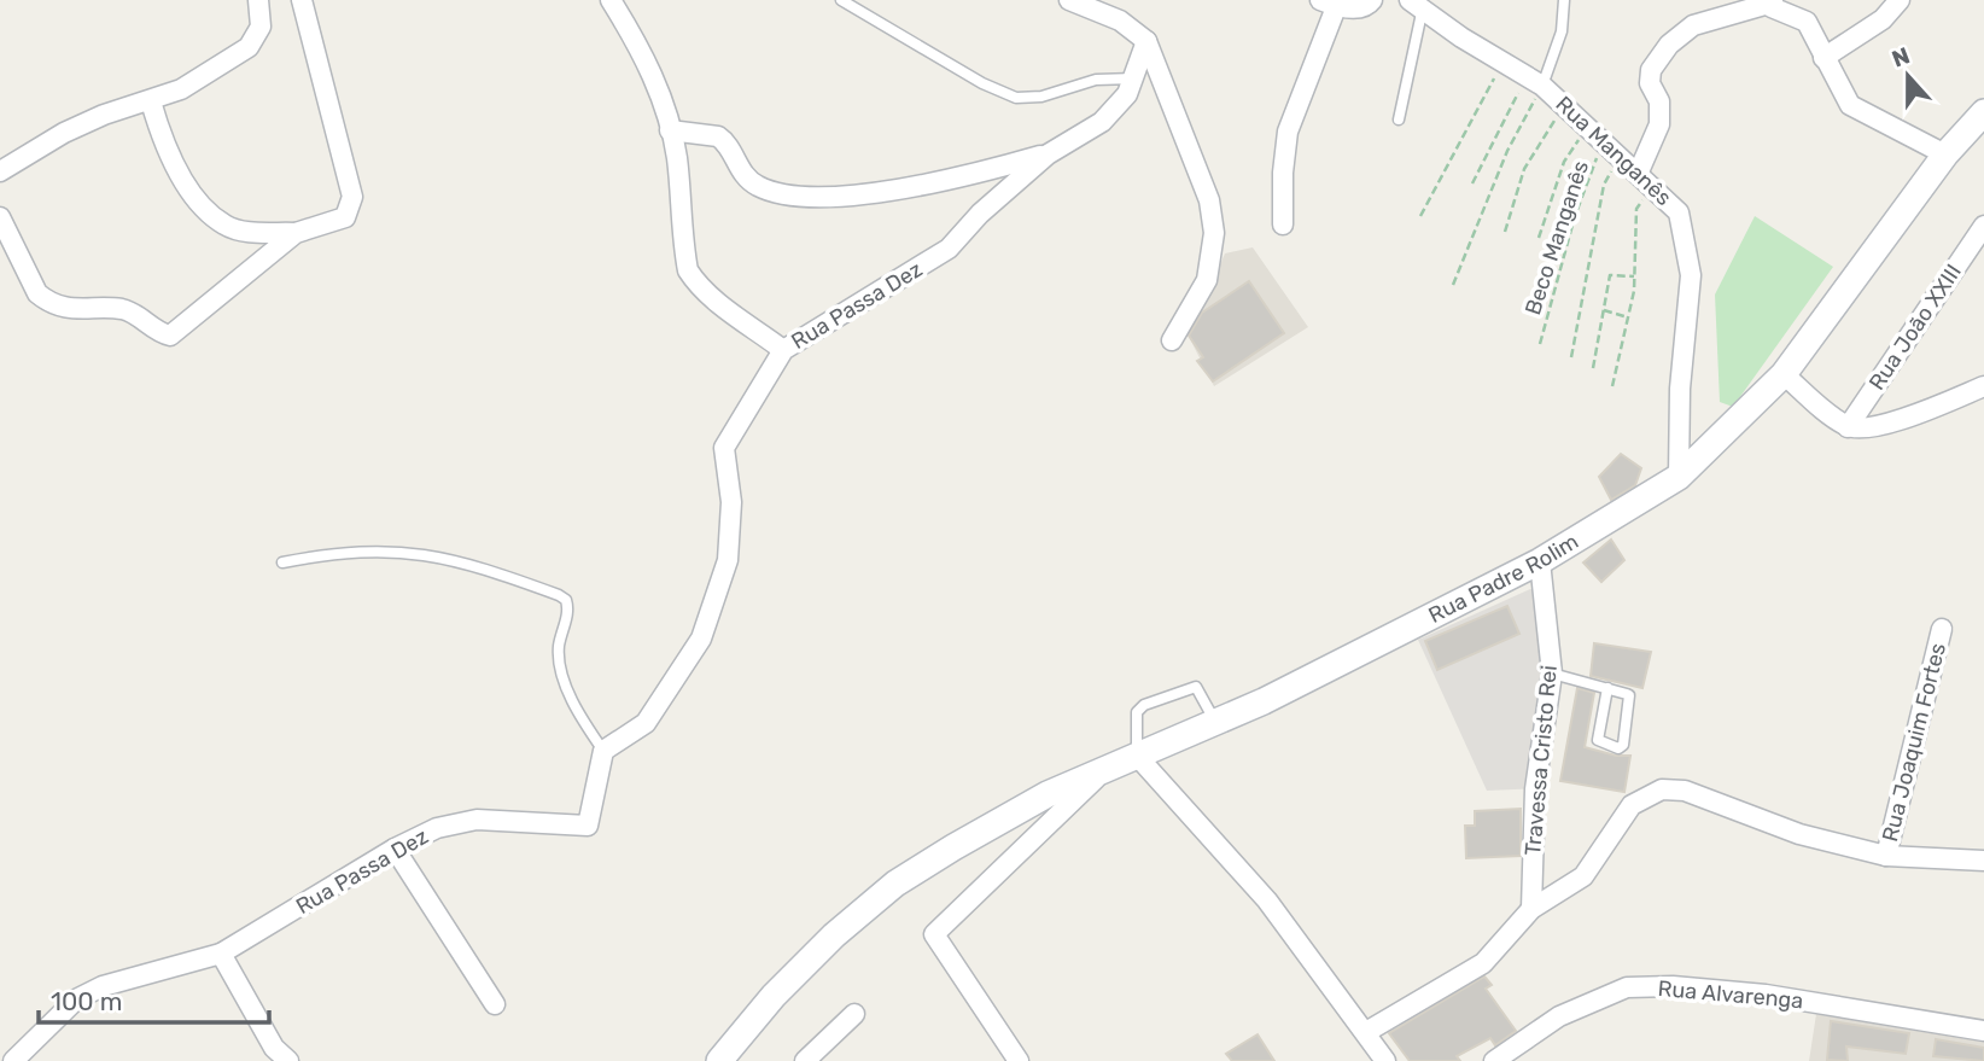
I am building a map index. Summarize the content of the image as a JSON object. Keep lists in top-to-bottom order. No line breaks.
{"streets":{"main road":["Rua Padre Rolim"],"street":["Rua Manganês","Rua Passa Dez","Rua João XXIII","Rua Joaquim Fortes","Travessa Cristo Rei","Rua Alvarenga"],"path":["Beco Manganês"]},"crossings":[["Rua Manganês","Beco Manganês"],["Rua Manganês","Rua Padre Rolim"],["Rua Padre Rolim","Travessa Cristo Rei"]],"scale_bar":"100 m","north":"top"}
